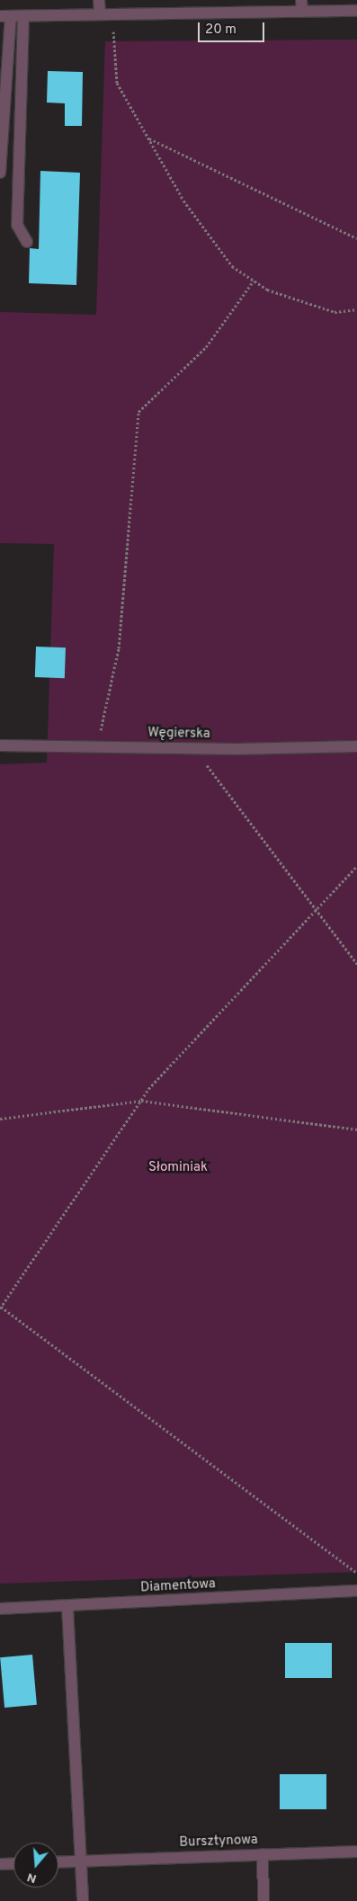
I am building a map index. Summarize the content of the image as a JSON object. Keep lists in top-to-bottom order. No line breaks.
{"streets":{"street":["Węgierska","Diamentowa","Bursztynowa"]},"parks":["Słominiak"],"scale_bar":"20 m","north":"bottom"}
